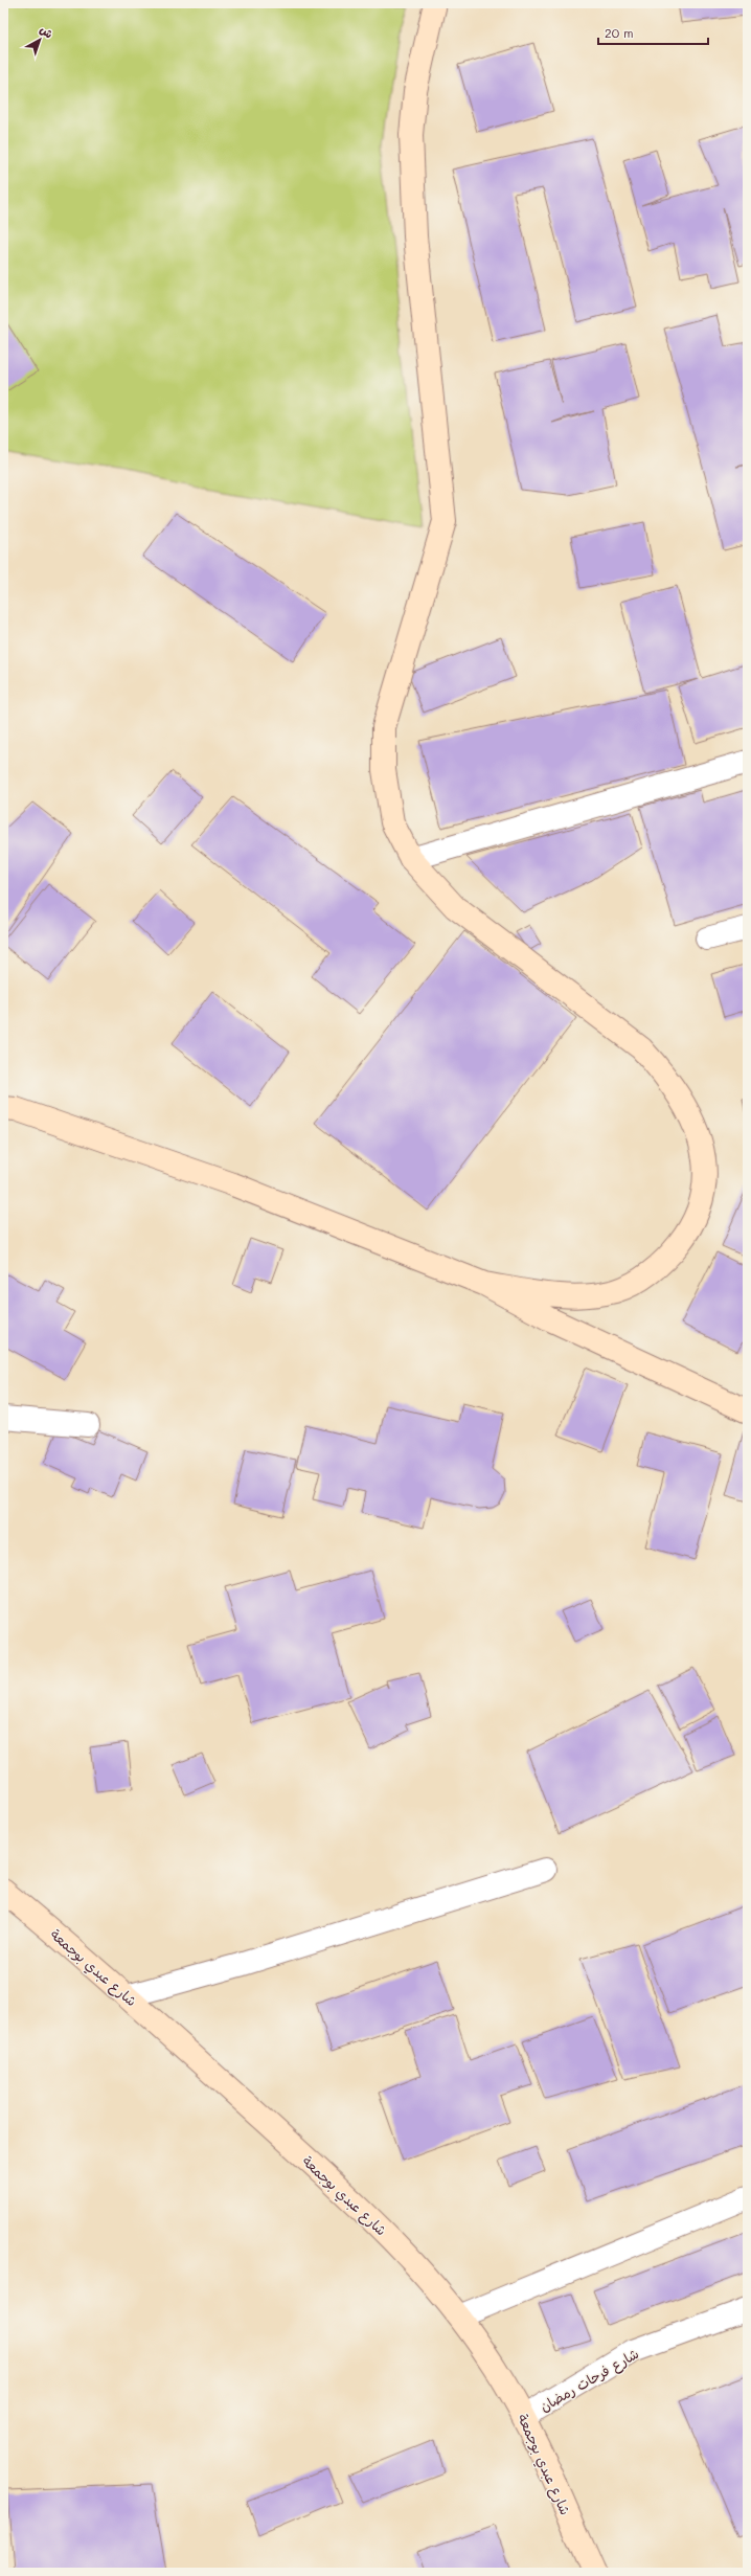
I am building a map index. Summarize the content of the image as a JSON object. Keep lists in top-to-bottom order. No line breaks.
{"streets":{"main road":["شارع عبدي بوجمعة"],"street":["شارع فرحات رمضان"]},"crossings":[["شارع عبدي بوجمعة","شارع فرحات رمضان"]],"scale_bar":"20 m","north":"top right"}
